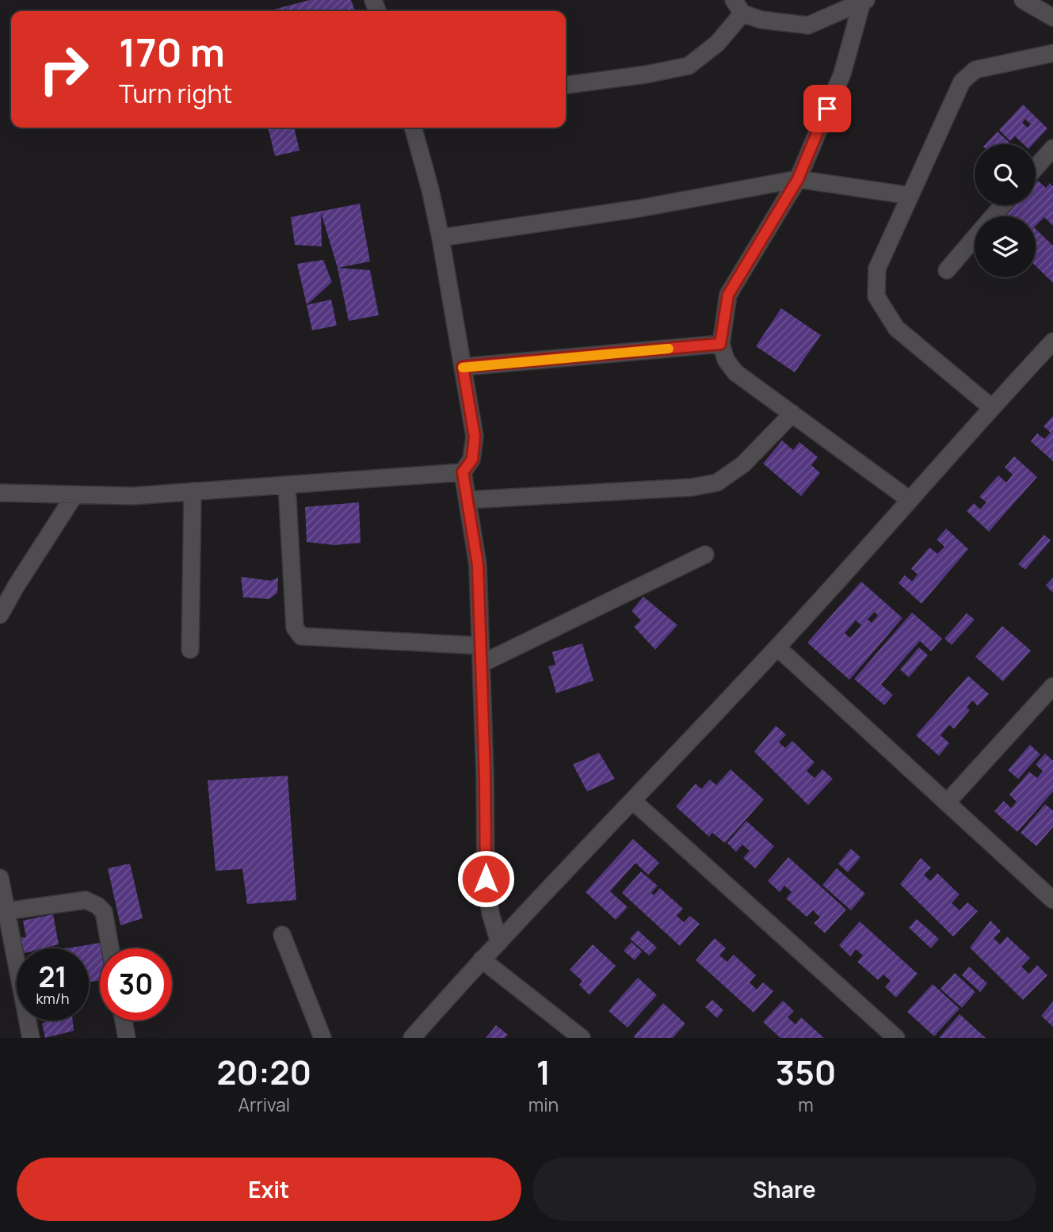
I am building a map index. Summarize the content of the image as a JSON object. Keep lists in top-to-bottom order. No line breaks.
{"page":{"turn":["170 m","Turn right"],"speed":"21 km/h","limit":"30","eta":["20:20","Arrival","1","min","350","m"],"buttons":["Exit","Share"]}}
